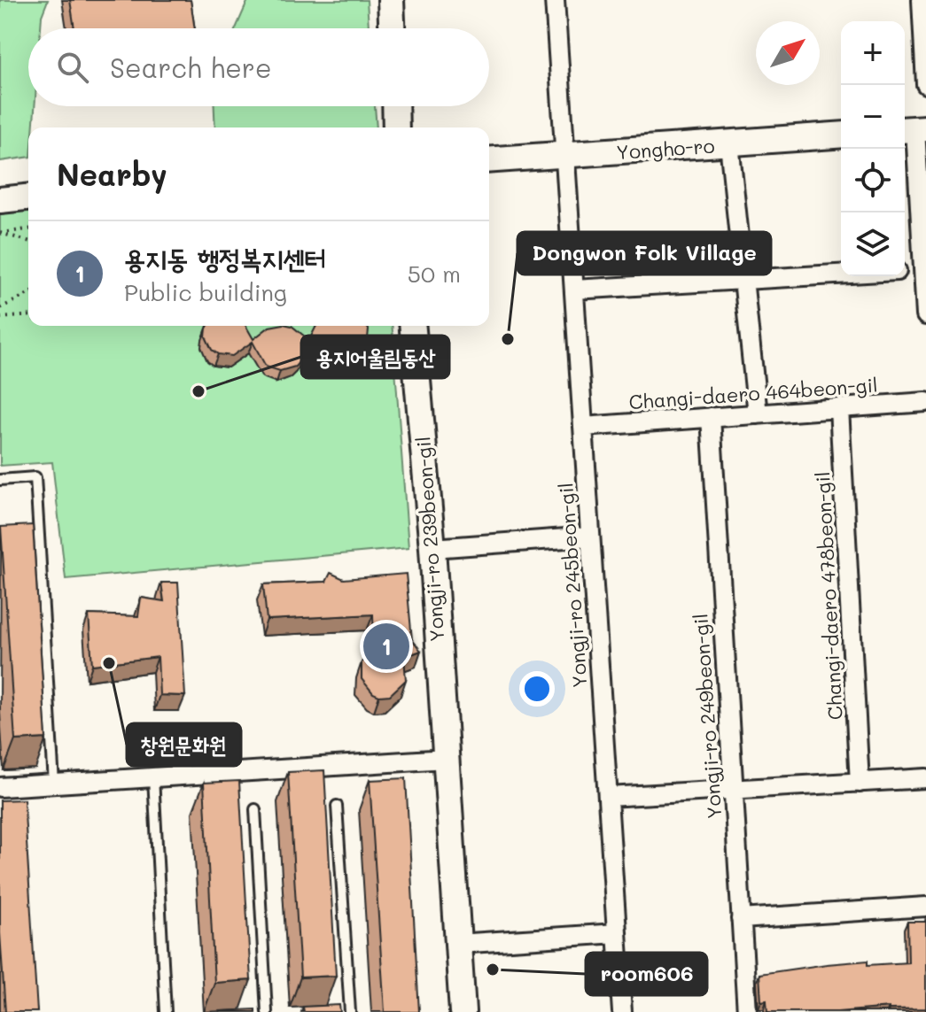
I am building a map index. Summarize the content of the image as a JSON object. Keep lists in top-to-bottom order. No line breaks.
{"streets":{"street":["Yongho-ro","Changi-daero 464beon-gil","Yongji-ro 239beon-gil","Yongji-ro 245beon-gil","Changi-daero 478beon-gil","Yongji-ro 249beon-gil"]},"crossings":[["Yongho-ro","Yongji-ro 245beon-gil"],["Changi-daero 464beon-gil","Yongji-ro 245beon-gil"],["Changi-daero 464beon-gil","Changi-daero 478beon-gil"],["Changi-daero 464beon-gil","Yongji-ro 249beon-gil"]],"places":["Dongwon Folk Village","용지어울림동산","창원문화원","room606"],"north":"top right","page":{"map_buttons":["+","−"],"search":"Search here","heading":"Nearby","list":[{"mark":"1","name":"용지동 행정복지센터","note":"Public building","value":"50 m"}],"pins":"1"}}
